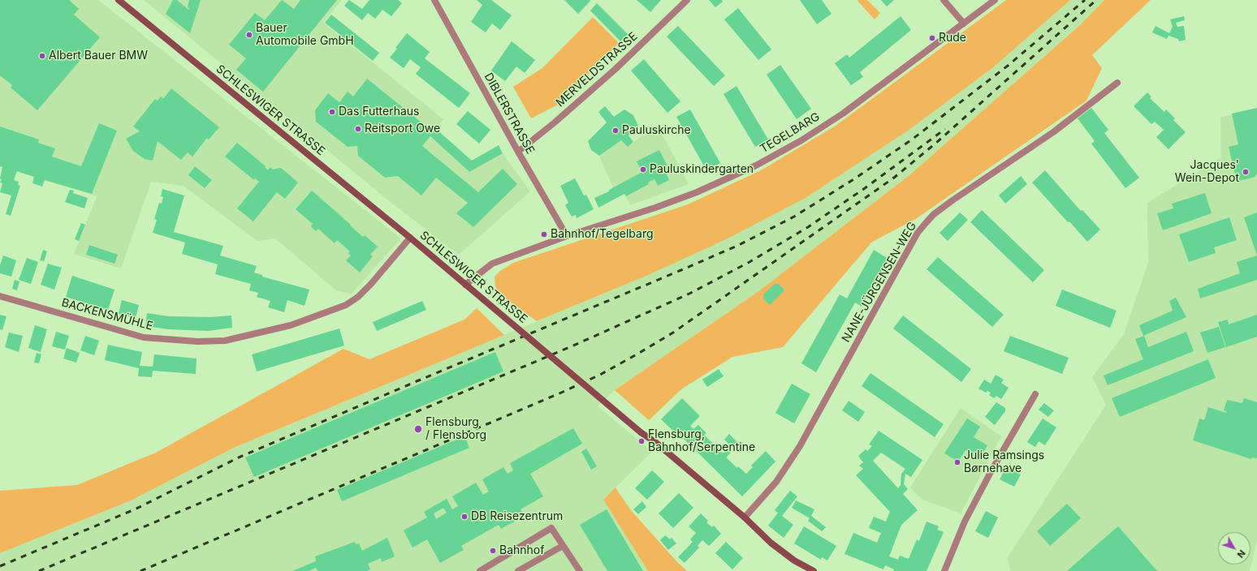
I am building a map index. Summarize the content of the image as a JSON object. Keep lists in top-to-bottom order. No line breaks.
{"streets":{"main road":["SCHLESWIGER STRASSE"],"street":["MERVELDSTRASSE","DIBLERSTRASSE","TEGELBARG","NANE-JÜRGENSEN-WEG","BACKENSMÜHLE"]},"crossings":[["MERVELDSTRASSE","DIBLERSTRASSE"],["SCHLESWIGER STRASSE","TEGELBARG"],["SCHLESWIGER STRASSE","NANE-JÜRGENSEN-WEG"],["SCHLESWIGER STRASSE","BACKENSMÜHLE"],["DIBLERSTRASSE","TEGELBARG"]],"places":["Bauer Automobile GmbH","Rude","Albert Bauer BMW","Das Futterhaus","Reitsport Owe","Pauluskirche","Pauluskindergarten","Jacques' Wein-Depot","Bahnhof/Tegelbarg","Flensburg / Flensborg","Flensburg, Bahnhof/Serpentine","Julie Ramsings Børnehave","DB Reisezentrum","Bahnhof"],"north":"bottom right"}
